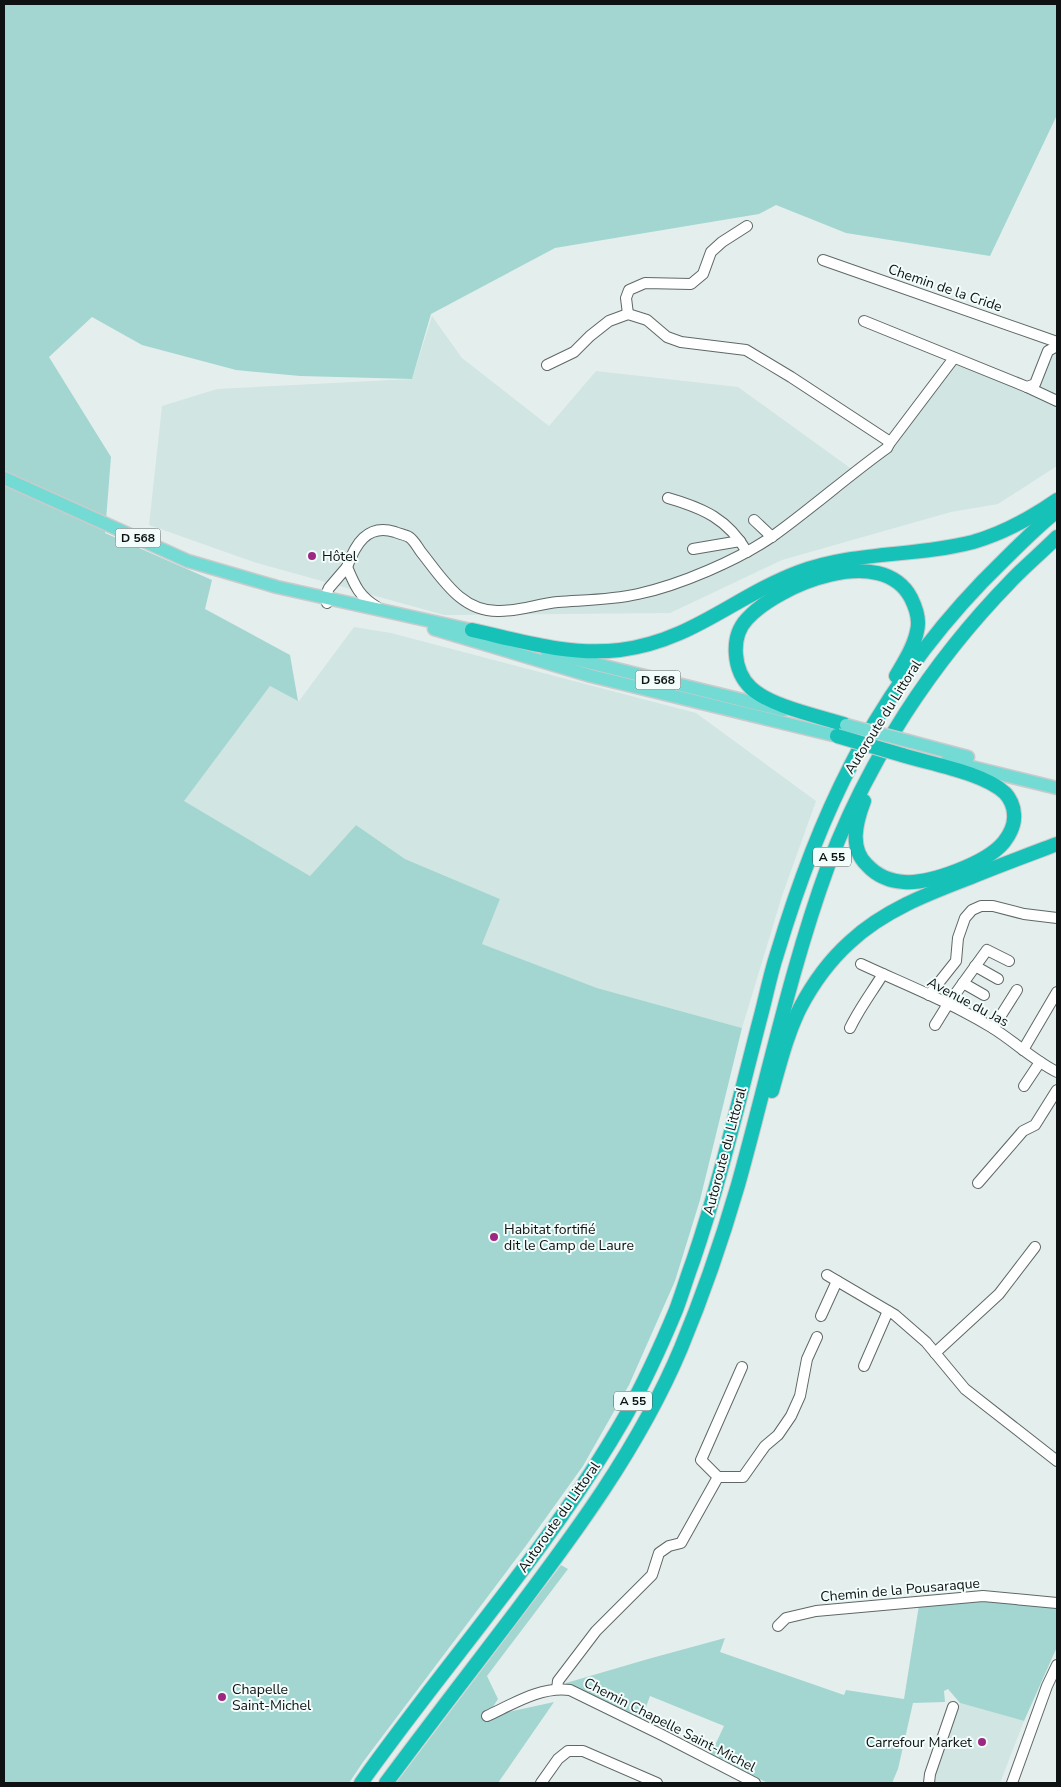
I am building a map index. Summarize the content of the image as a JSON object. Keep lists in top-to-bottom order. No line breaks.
{"streets":{"highway":["Autoroute du Littoral","A 55"],"main road":["D 568"],"street":["Chemin de la Cride","Avenue du Jas","Chemin de la Pousaraque","Chemin Chapelle Saint-Michel"]},"places":["Hôtel","Habitat fortifié dit le Camp de Laure","Chapelle Saint-Michel","Carrefour Market"]}
